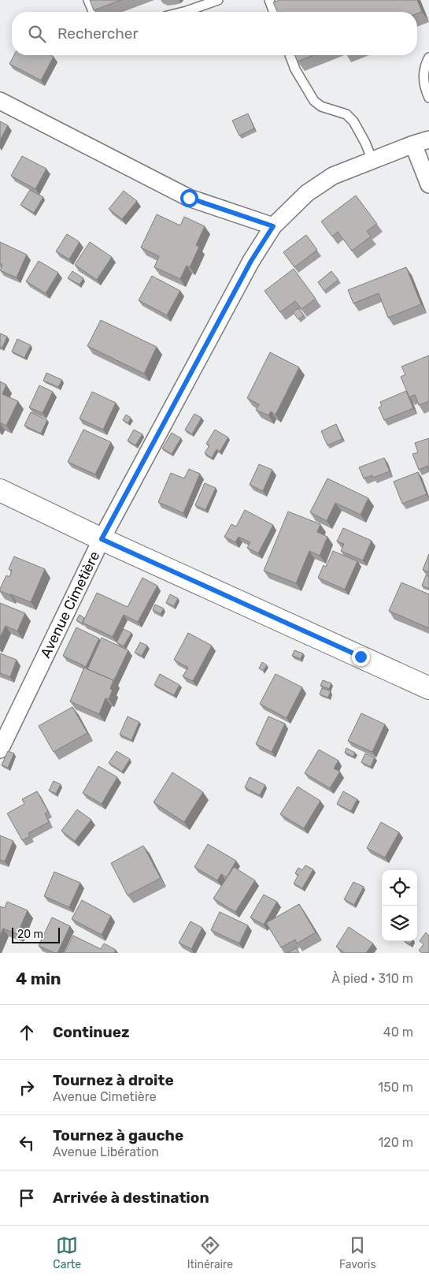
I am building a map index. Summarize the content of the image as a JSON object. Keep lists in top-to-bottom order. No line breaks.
{"streets":{"street":["Avenue Cimetière"]},"scale_bar":"20 m","page":{"search":"Rechercher","scale":"20 m","heading":["4 min","À pied · 310 m"],"list":[["Continuez","40 m"],["Tournez à droite","Avenue Cimetière","150 m"],["Tournez à gauche","Avenue Libération","120 m"],"Arrivée à destination"],"nav":["Carte","Itinéraire","Favoris"]}}
